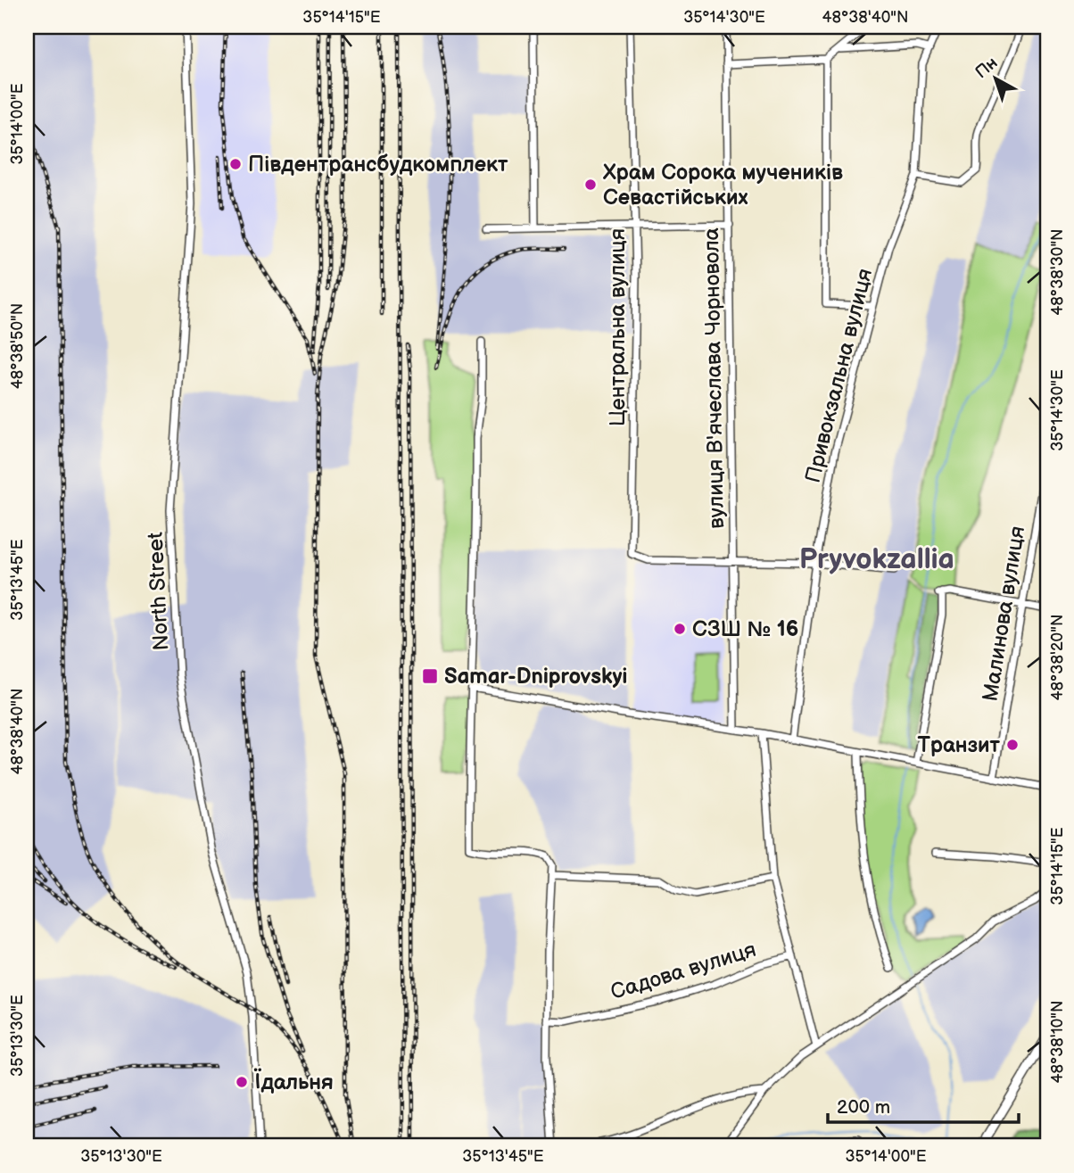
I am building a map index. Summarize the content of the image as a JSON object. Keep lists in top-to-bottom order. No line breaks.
{"streets":{"street":["Центральна вулиця","Привокзальна вулиця","вулиця В'ячеслава Чорновола","North Street","Малинова вулиця","Садова вулиця"]},"crossings":[["Центральна вулиця","вулиця В'ячеслава Чорновола"]],"districts":["Pryvokzallia"],"places":{"other":["Південтрансбудкомплект","Храм Сорока мучеників Севастійських","СЗШ № 16","Транзит","Їдальня"],"transit":["Samar-Dniprovskyi"]},"scale_bar":"200 m","north":"top left","coordinates":["35°14'15\"E","35°14'30\"E","48°38'40\"N","35°14'00\"E","48°38'30\"N","48°38'50\"N","35°13'45\"E","48°38'20\"N","35°13'30\"E","48°38'10\"N"]}
